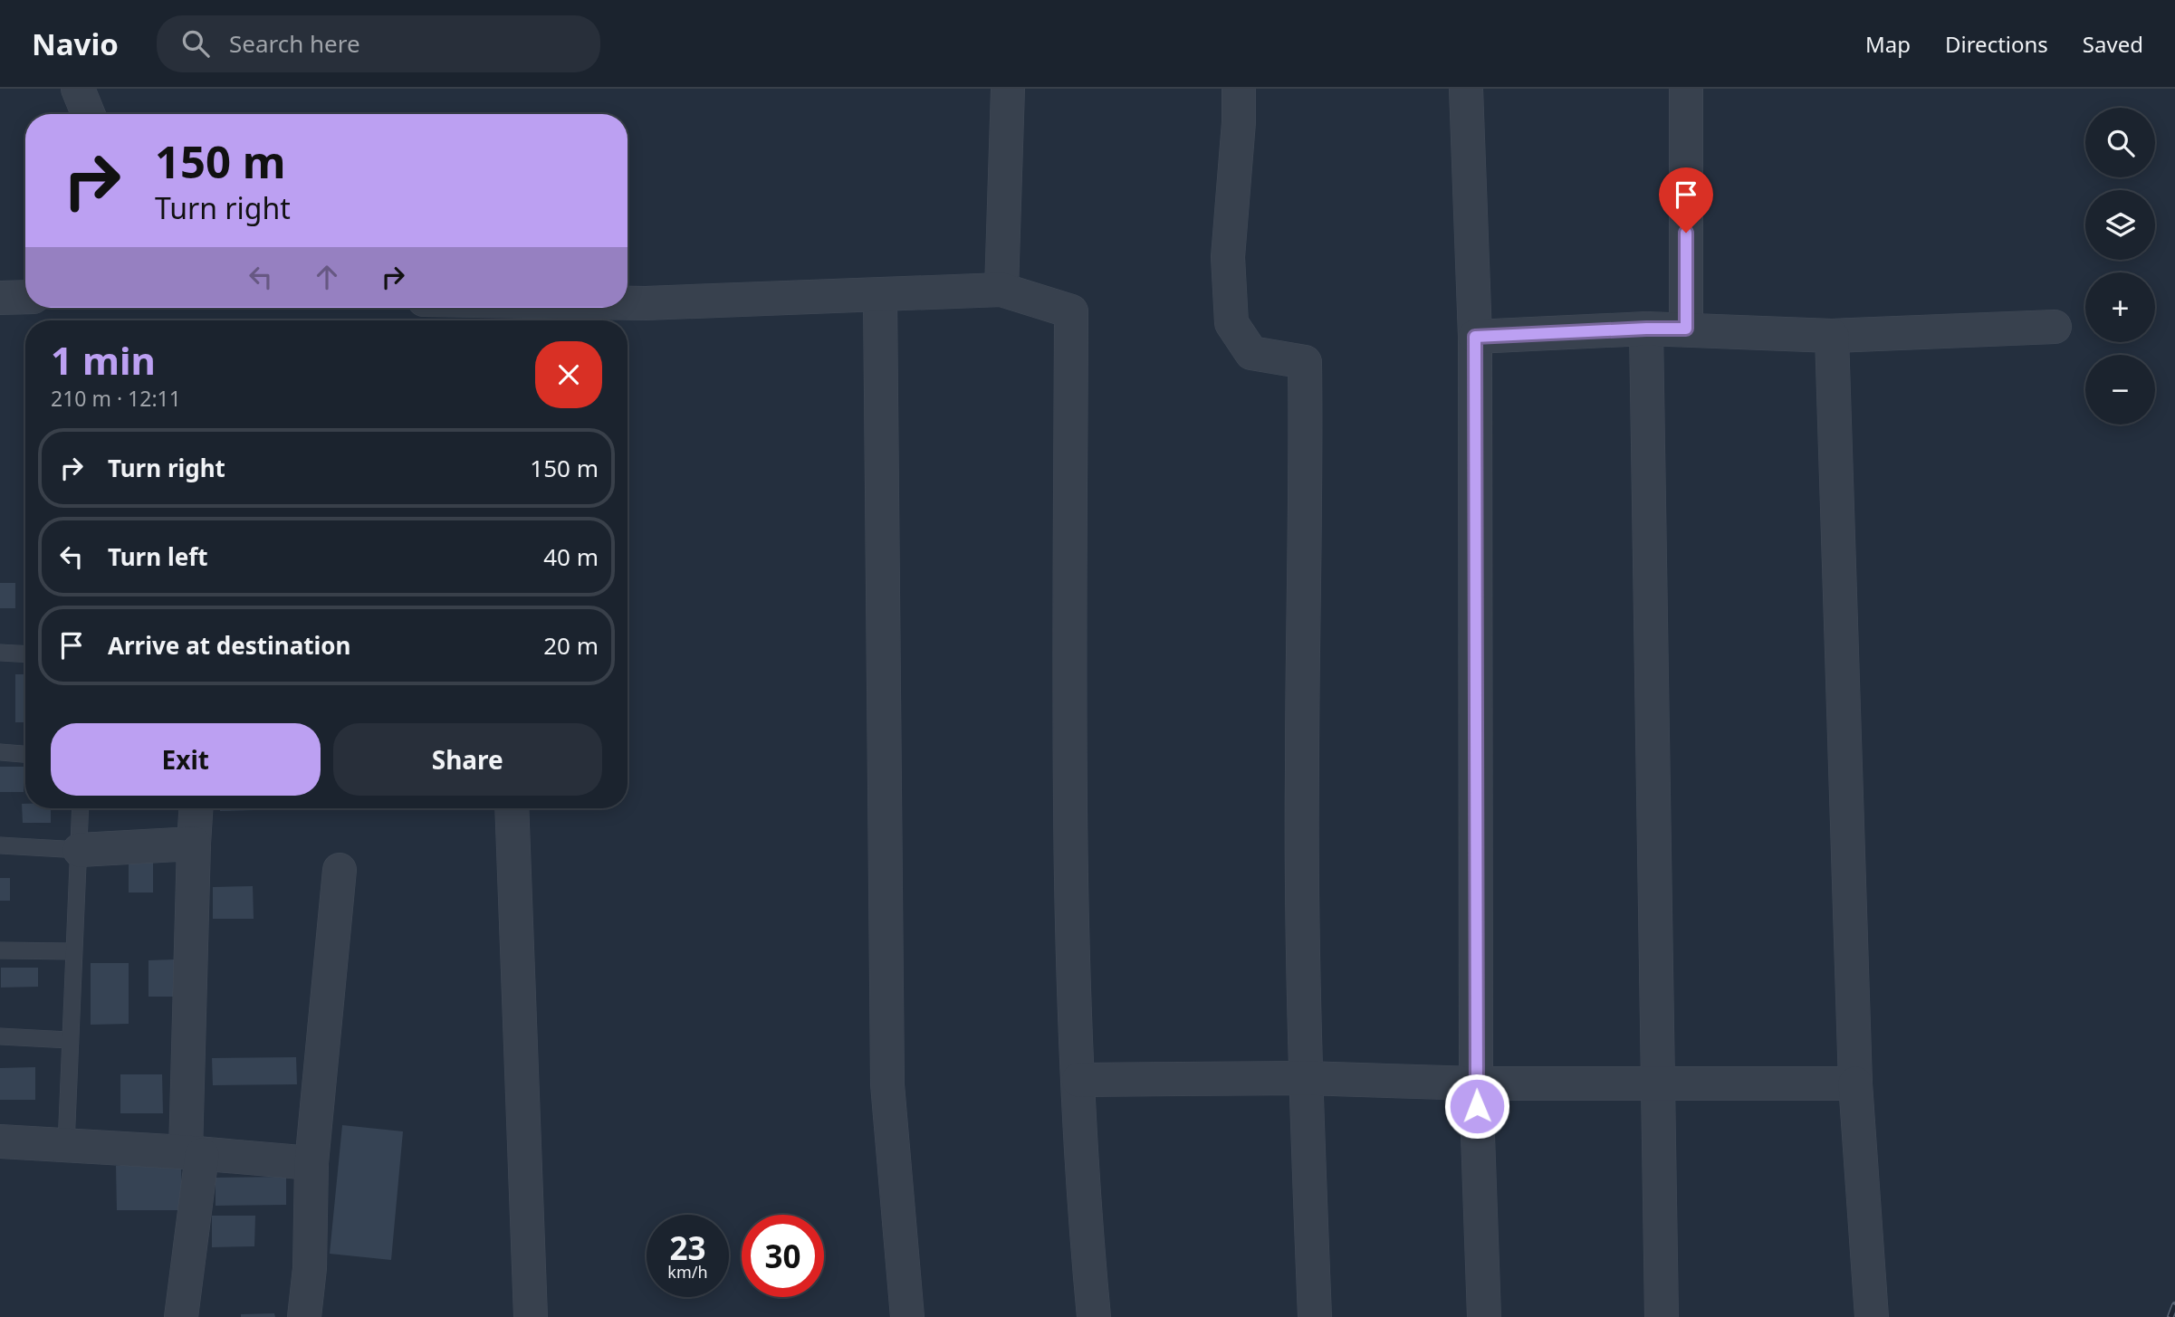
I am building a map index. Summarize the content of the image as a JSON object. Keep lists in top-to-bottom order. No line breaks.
{"page":{"header":"Navio","search":"Search here","nav":["Map","Directions","Saved"],"map_buttons":["+","−"],"turn":["150 m","Turn right"],"heading":["1 min","210 m · 12:11"],"list":[{"name":"Turn right","value":"150 m"},{"name":"Turn left","value":"40 m"},{"name":"Arrive at destination","value":"20 m"}],"buttons":["Exit","Share"],"speed":"23 km/h","limit":"30"}}
